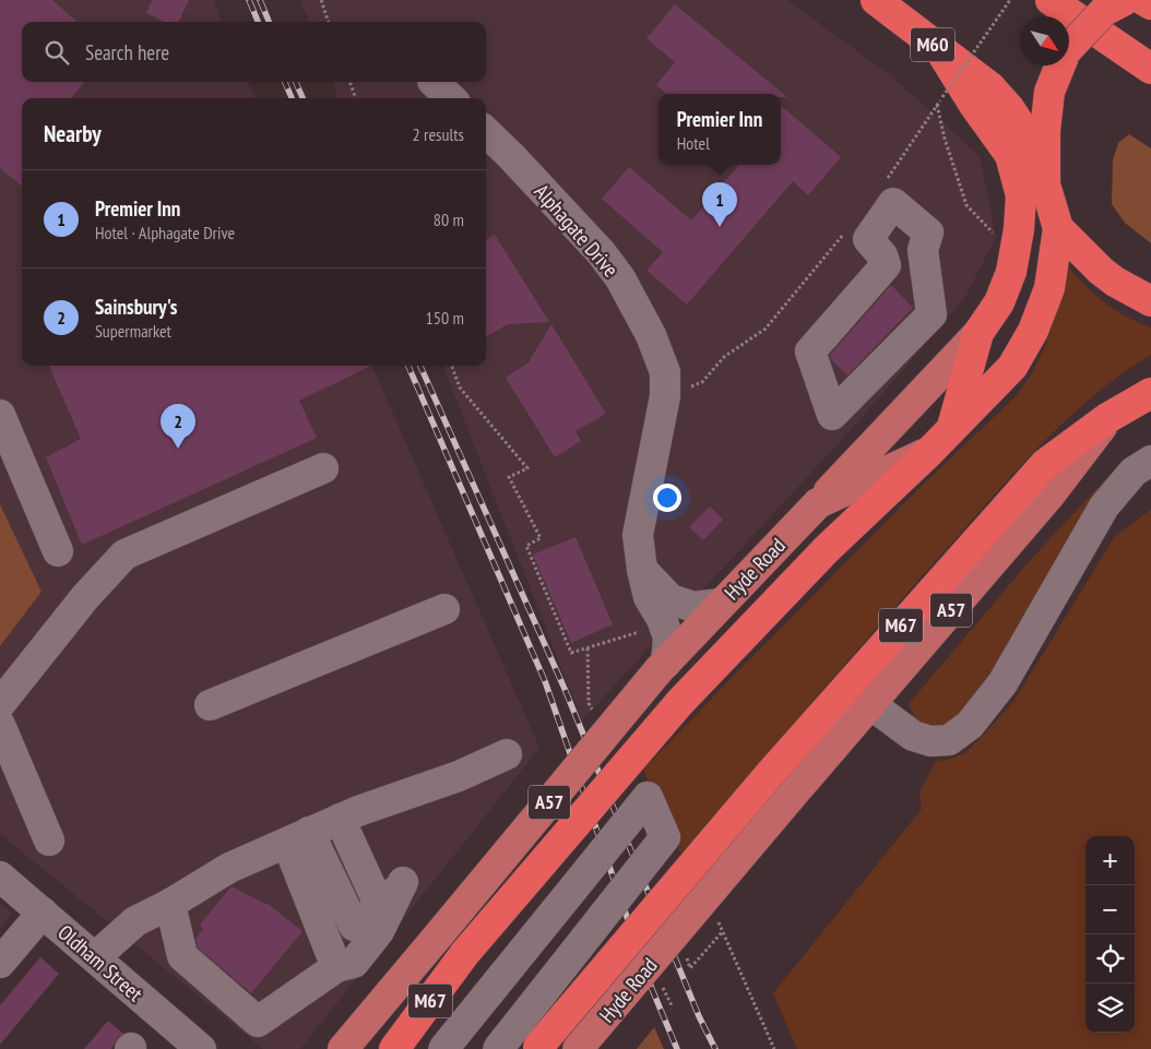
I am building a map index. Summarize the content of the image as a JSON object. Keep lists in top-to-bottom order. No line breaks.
{"streets":{"highway":["M60","Hyde Road","A57","M67"],"street":["Alphagate Drive","Oldham Street"]},"crossings":[["M60","A57"],["Alphagate Drive","Hyde Road"],["Hyde Road","A57"],["Hyde Road","M67"]],"north":"bottom right","page":{"search":"Search here","popup":["Premier Inn","Hotel"],"heading":["Nearby","2 results"],"list":[{"mark":"1","name":"Premier Inn","note":"Hotel · Alphagate Drive","value":"80 m"},{"mark":"2","name":"Sainsbury's","note":"Supermarket","value":"150 m"}],"pins":["1","2"],"map_buttons":["+","−"]}}
